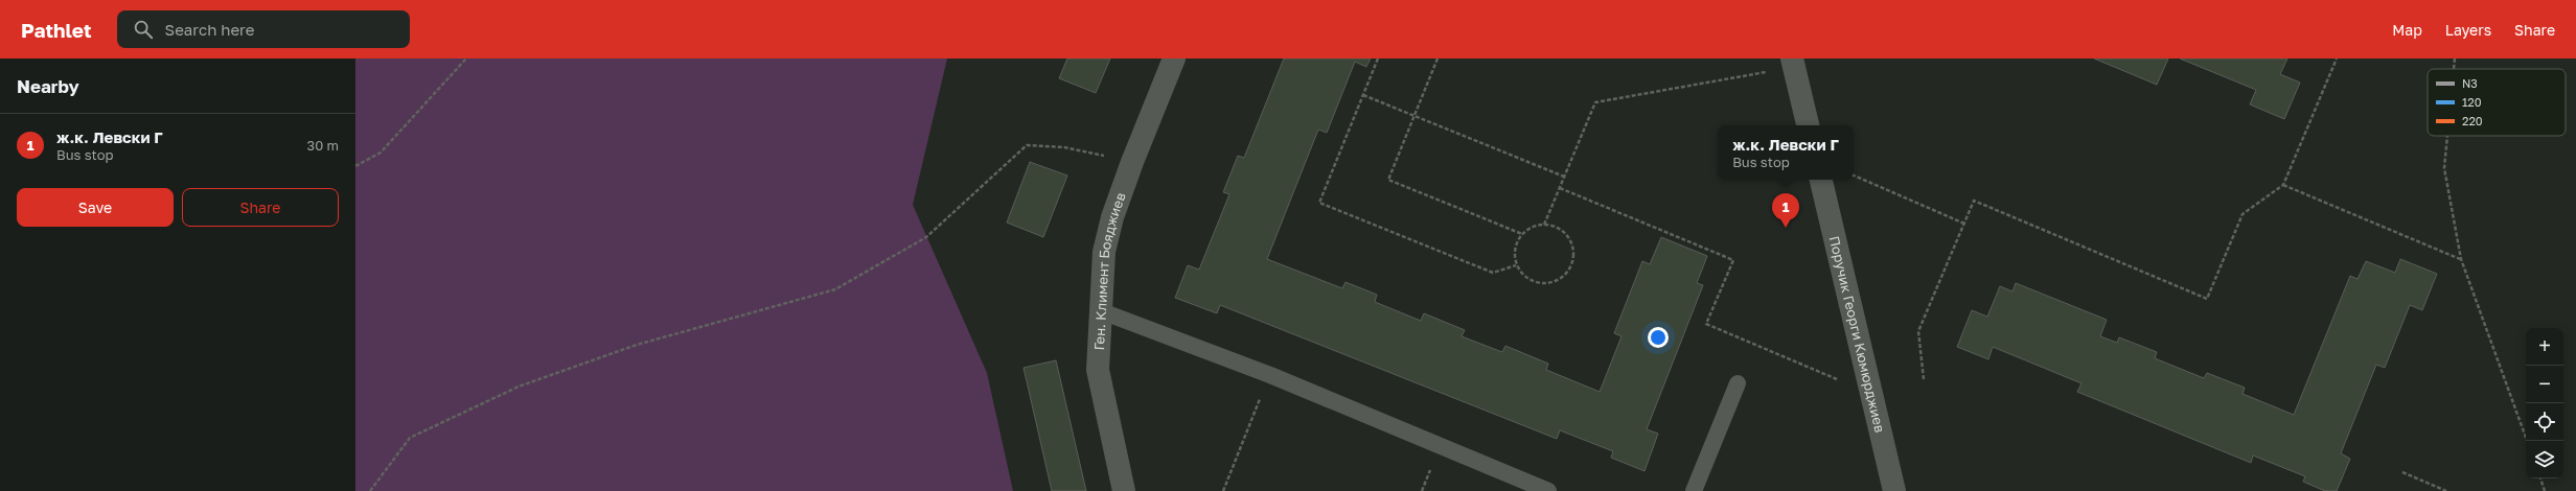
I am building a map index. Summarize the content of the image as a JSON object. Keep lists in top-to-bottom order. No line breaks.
{"streets":{"street":["Ген. Климент Бояджиев","Поручик Георги Кюмюрджиев"]},"legend":["N3","120","220"],"page":{"header":"Pathlet","search":"Search here","nav":["Map","Layers","Share"],"heading":"Nearby","list":[{"mark":"1","name":"ж.к. Левски Г","note":"Bus stop","value":"30 m"}],"popup":["ж.к. Левски Г","Bus stop"],"buttons":["Save","Share"],"pins":"1","map_buttons":["+","−"]}}
